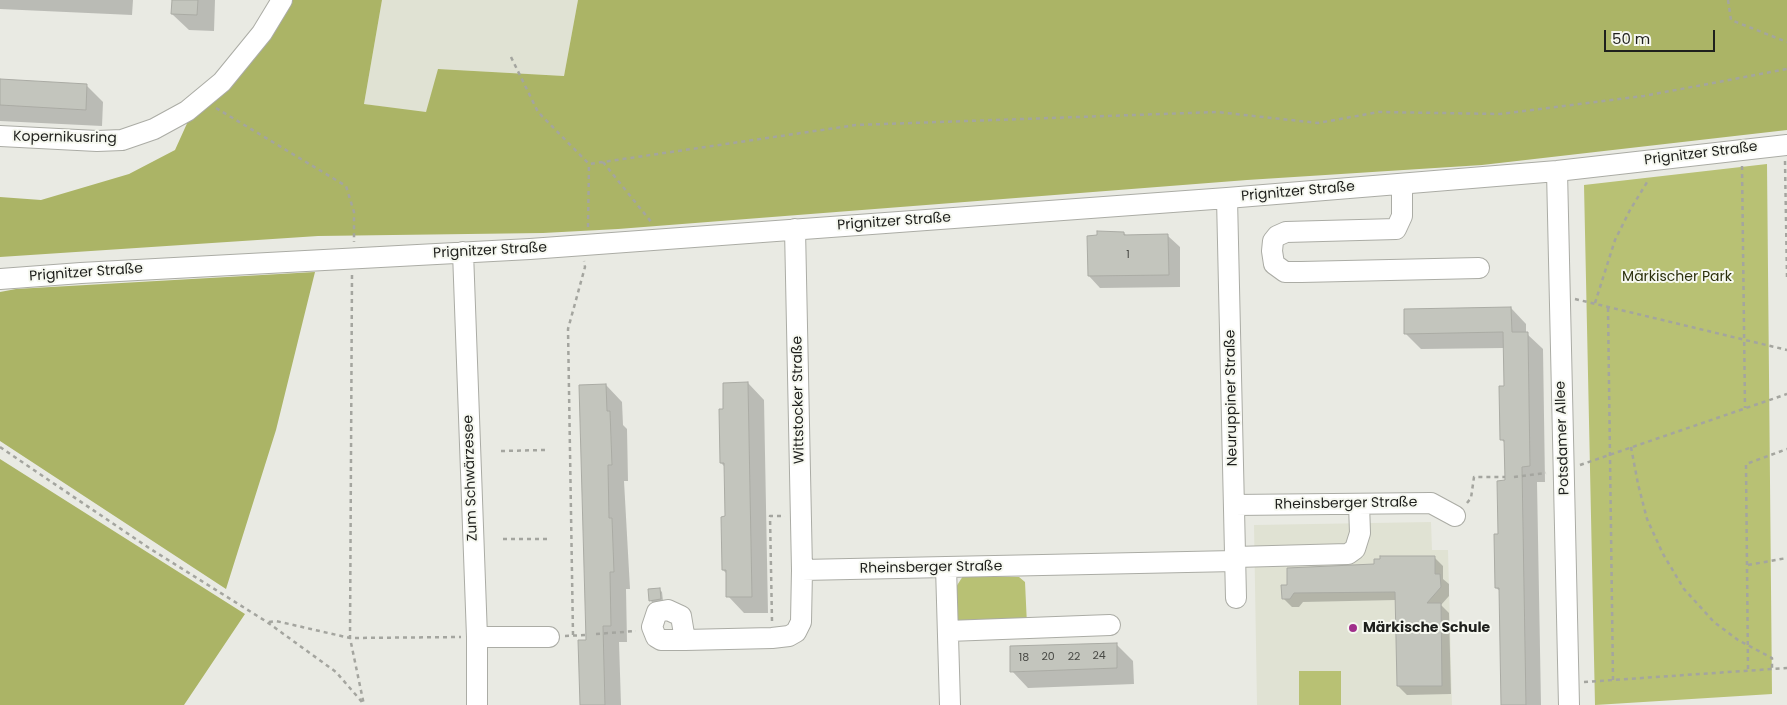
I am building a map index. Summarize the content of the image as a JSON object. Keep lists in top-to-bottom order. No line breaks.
{"streets":{"street":["Kopernikusring","Prignitzer Straße","Neuruppiner Straße","Wittstocker Straße","Potsdamer Allee","Zum Schwärzesee","Rheinsberger Straße"]},"crossings":[["Prignitzer Straße","Neuruppiner Straße"],["Prignitzer Straße","Wittstocker Straße"],["Prignitzer Straße","Potsdamer Allee"],["Prignitzer Straße","Zum Schwärzesee"],["Neuruppiner Straße","Rheinsberger Straße"],["Wittstocker Straße","Rheinsberger Straße"]],"parks":["Märkischer Park"],"places":["Märkische Schule"],"house_numbers":["1","24","20","22","18"],"scale_bar":"50 m"}
